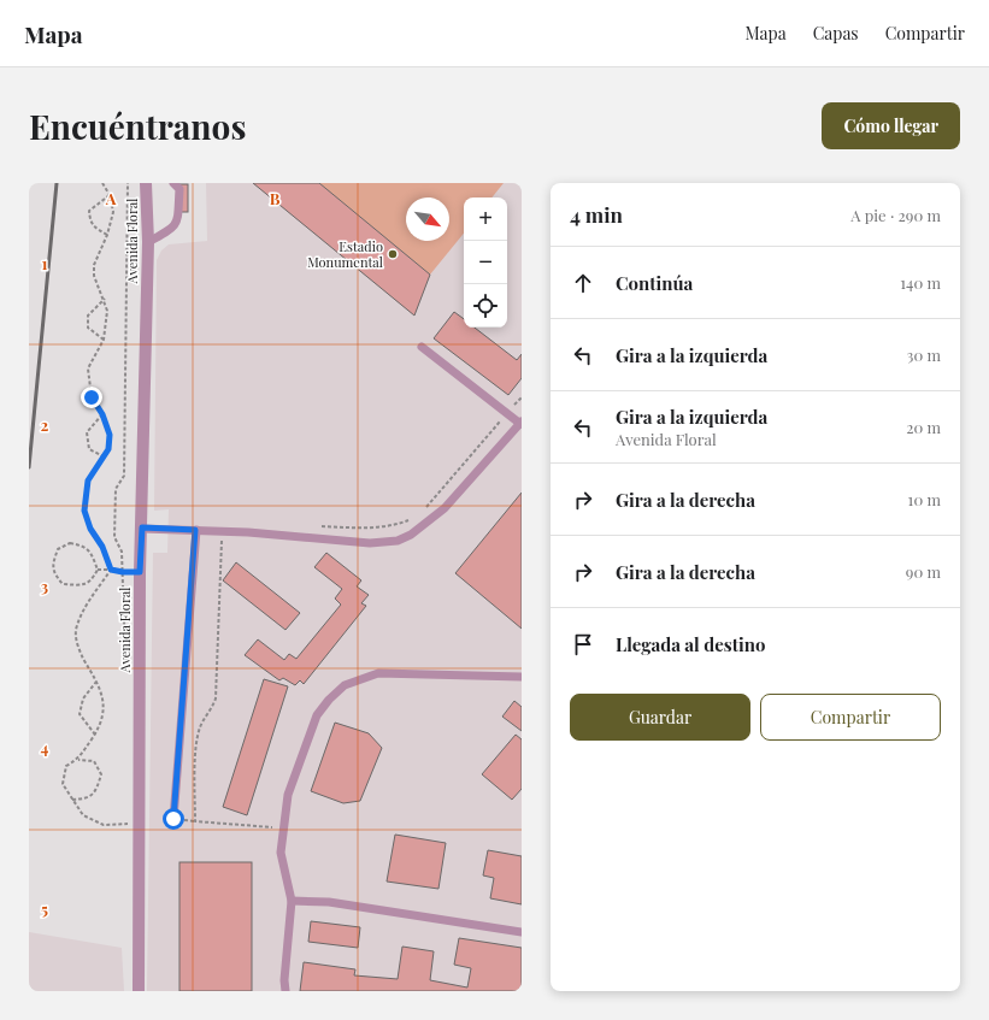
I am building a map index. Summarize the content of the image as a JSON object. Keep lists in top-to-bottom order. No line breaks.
{"streets":{"street":["Avenida Floral"]},"places":["Estadio Monumental"],"north":"bottom right","page":{"header":"Mapa","nav":["Mapa","Capas","Compartir"],"buttons":["Cómo llegar",["Guardar","Compartir"]],"title":"Encuéntranos","heading":["4 min","A pie · 290 m"],"map_buttons":["+","−"],"list":[["Continúa","140 m"],["Gira a la izquierda","30 m"],["Gira a la izquierda","Avenida Floral","20 m"],["Gira a la derecha","10 m"],["Gira a la derecha","90 m"],"Llegada al destino"]},"grid":{"columns":["A","B"],"rows":["1","2","3","4","5"]}}
